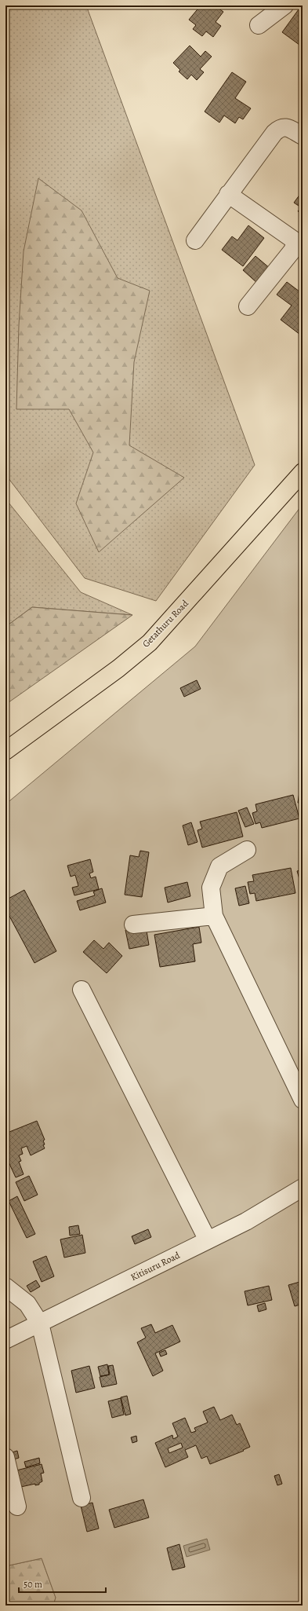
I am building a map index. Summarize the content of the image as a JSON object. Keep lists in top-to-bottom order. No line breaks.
{"streets":{"main road":["Getathuru Road"],"street":["Kitisuru Road"]},"scale_bar":"50 m"}
